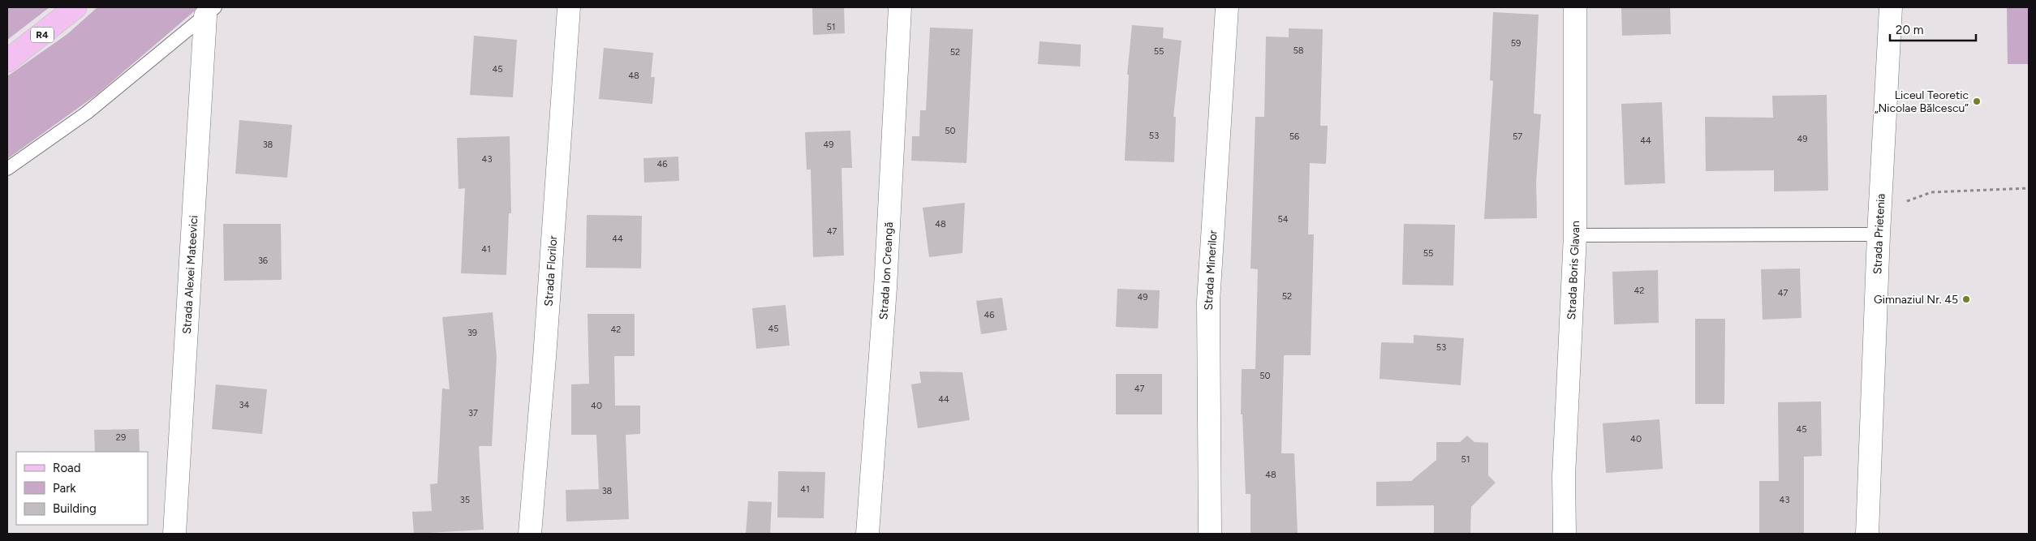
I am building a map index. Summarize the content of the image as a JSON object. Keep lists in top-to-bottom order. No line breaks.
{"streets":{"main road":["R4"],"street":["Strada Prietenia","Strada Minerilor","Strada Florilor","Strada Ion Creangă","Strada Boris Glavan","Strada Alexei Mateevici"]},"places":["Liceul Teoretic „Nicolae Bălcescu”","Gimnaziul Nr. 45"],"house_numbers":["51","59","58","55","52","45","48","50","53","56","57","49","44","38","49","43","46","54","48","47","44","41","55","36","42","47","52","49","46","45","42","39","53","50","47","44","34","40","37","45","29","40","51","48","41","38","35","43"],"legend":["Road","Park","Building"],"scale_bar":"20 m"}
